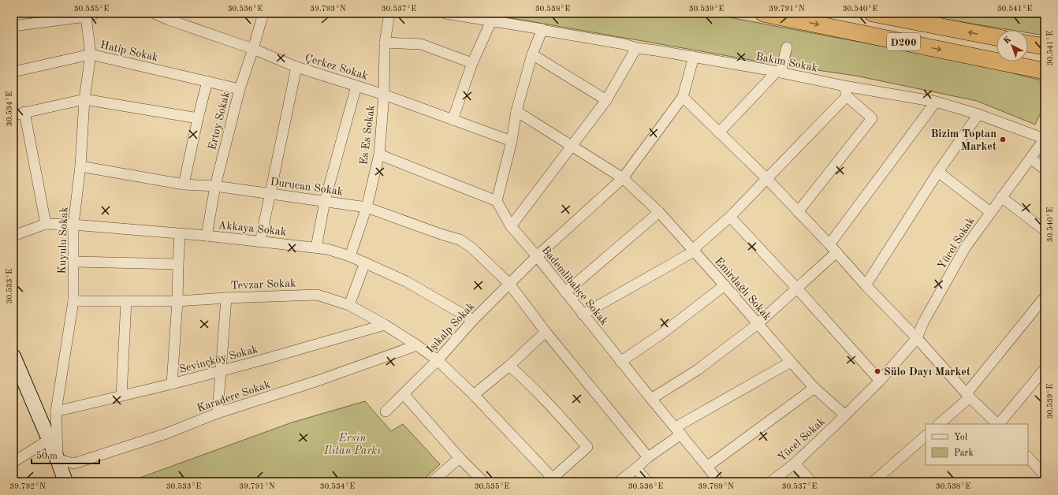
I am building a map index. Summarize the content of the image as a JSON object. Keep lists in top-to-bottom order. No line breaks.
{"streets":{"highway":["D200"],"street":["Hatip Sokak","Bakım Sokak","Çerkez Sokak","Ertoy Sokak","Es Es Sokak","Durucan Sokak","Akkaya Sokak","Kuyulu Sokak","Yücel Sokak","Tevzar Sokak","Bademlibahçe Sokak","Emirdağlı Sokak","Işıkalp Sokak","Sevinçköy Sokak","Karadere Sokak"]},"crossings":[["Hatip Sokak","Ertoy Sokak"],["Hatip Sokak","Kuyulu Sokak"],["Bakım Sokak","Yücel Sokak"],["Bakım Sokak","Işıkalp Sokak"],["Çerkez Sokak","Ertoy Sokak"],["Çerkez Sokak","Es Es Sokak"],["Ertoy Sokak","Durucan Sokak"],["Ertoy Sokak","Akkaya Sokak"],["Es Es Sokak","Durucan Sokak"],["Es Es Sokak","Akkaya Sokak"],["Durucan Sokak","Kuyulu Sokak"],["Durucan Sokak","Işıkalp Sokak"],["Akkaya Sokak","Kuyulu Sokak"],["Akkaya Sokak","Işıkalp Sokak"],["Kuyulu Sokak","Tevzar Sokak"],["Kuyulu Sokak","Sevinçköy Sokak"],["Kuyulu Sokak","Karadere Sokak"],["Yücel Sokak","Emirdağlı Sokak"],["Tevzar Sokak","Işıkalp Sokak"],["Tevzar Sokak","Sevinçköy Sokak"],["Tevzar Sokak","Karadere Sokak"],["Bademlibahçe Sokak","Işıkalp Sokak"],["Emirdağlı Sokak","Işıkalp Sokak"]],"parks":["Ersin Ilıtan Parkı"],"places":["Bizim Toptan Market","Sülo Dayı Market"],"legend":["Yol","Park"],"scale_bar":"50 m","north":"top left","coordinates":["30.535°E","30.536°E","39.793°N","30.537°E","30.538°E","30.539°E","39.791°N","30.540°E","30.541°E","30.534°E","30.533°E","39.792°N","39.789°N"]}
